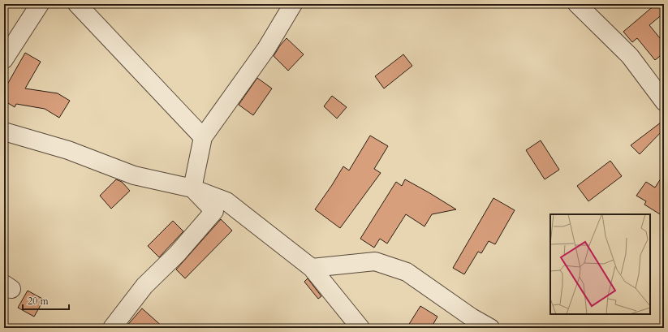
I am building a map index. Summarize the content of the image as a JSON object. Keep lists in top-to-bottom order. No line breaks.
{"scale_bar":"20 m"}
